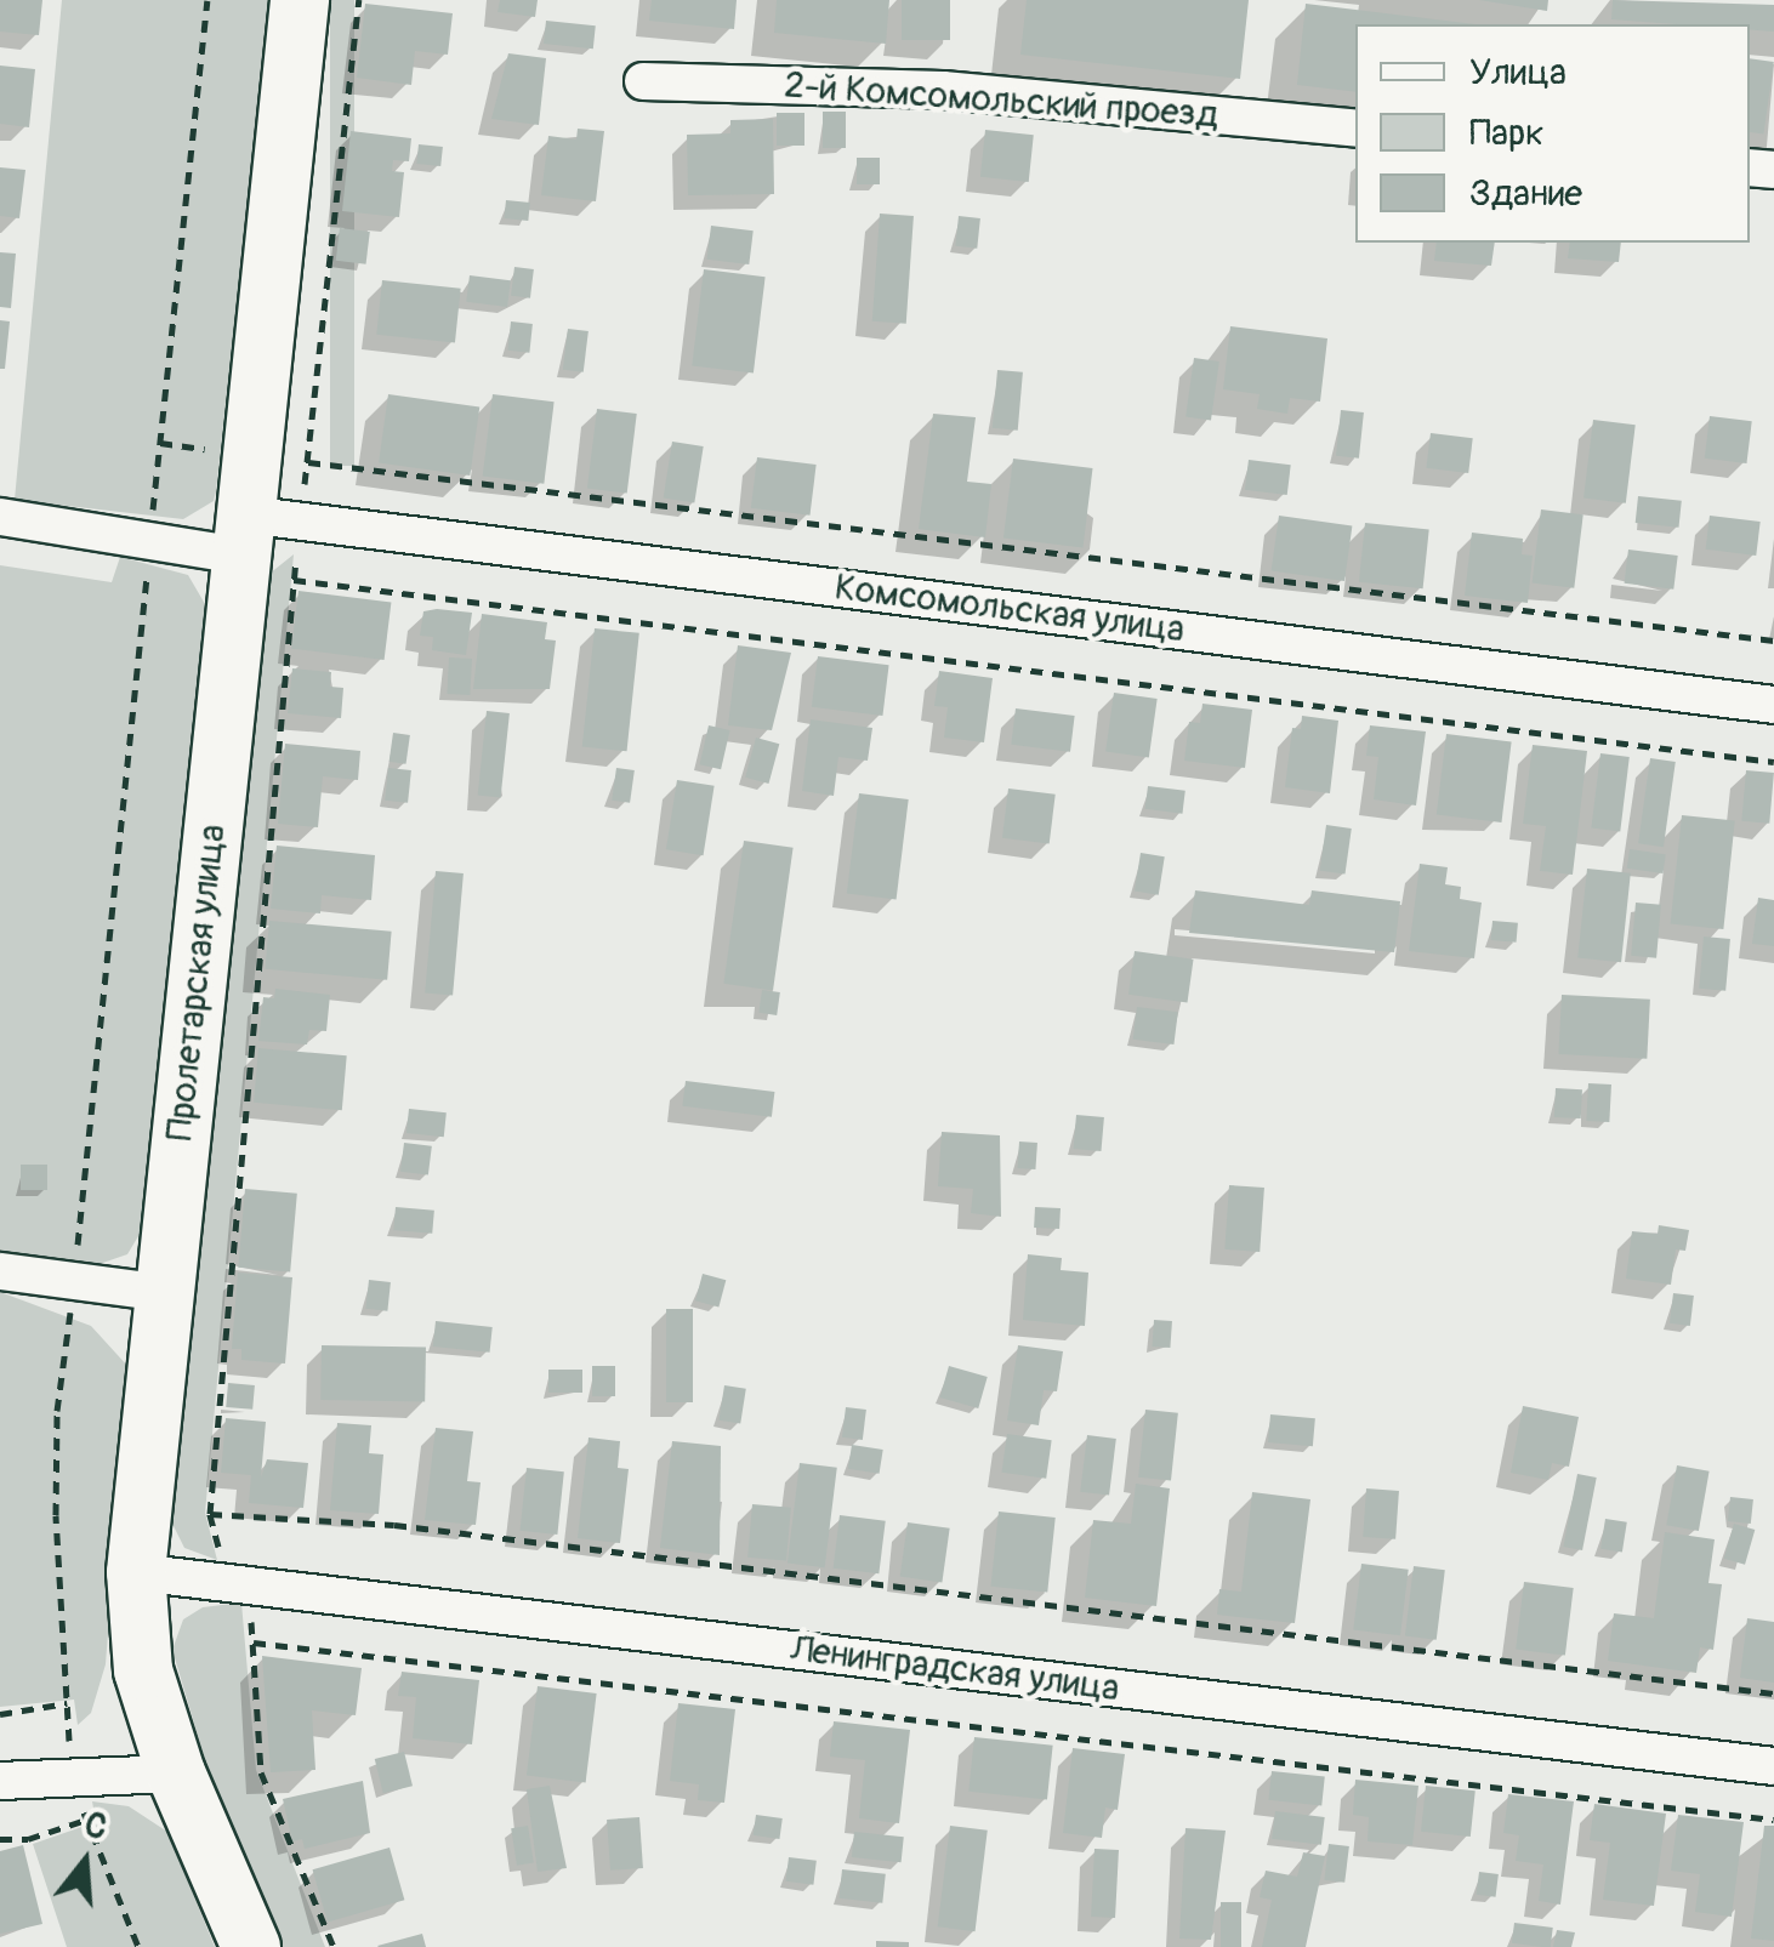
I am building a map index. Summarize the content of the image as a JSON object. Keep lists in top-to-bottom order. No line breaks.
{"streets":{"main road":["Пролетарская улица"],"street":["2-й Комсомольский проезд","Комсомольская улица","Ленинградская улица"]},"crossings":[["Комсомольская улица","Пролетарская улица"],["Пролетарская улица","Ленинградская улица"]],"legend":["Улица","Парк","Здание"],"north":"top"}
